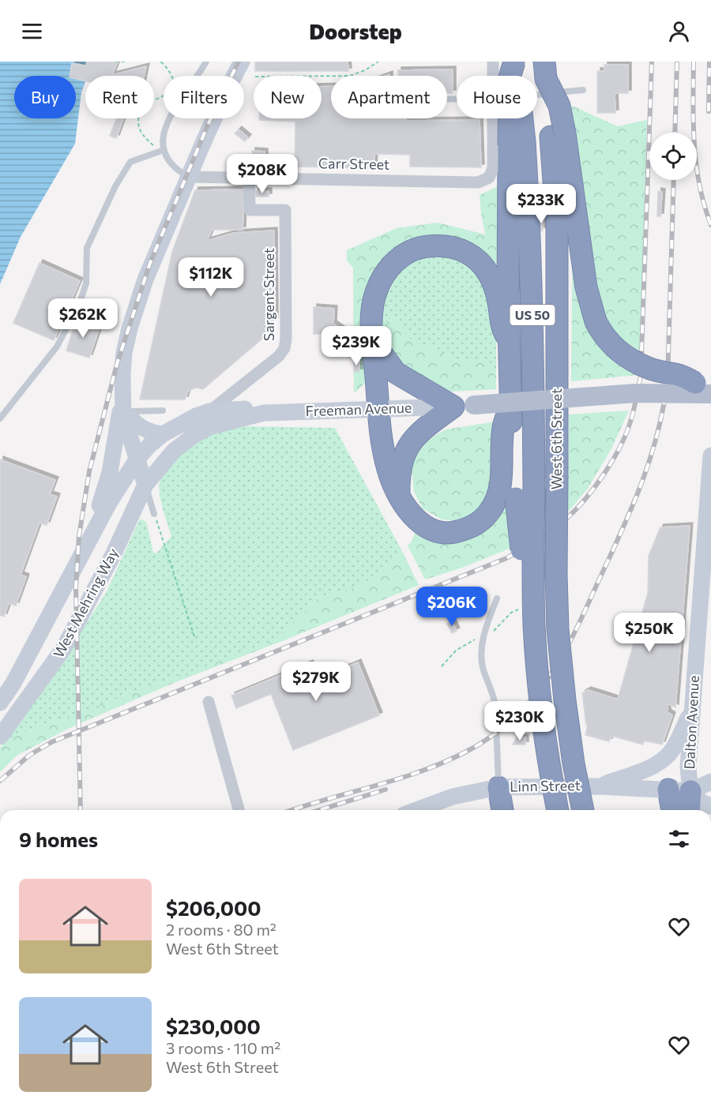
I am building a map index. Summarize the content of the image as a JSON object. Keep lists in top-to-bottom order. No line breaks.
{"streets":{"highway":["US 50","West 6th Street"],"main road":["Freeman Avenue","West Mehring Way","Dalton Avenue","Linn Street"],"street":["Carr Street","Sargent Street"]},"crossings":[["Carr Street","Sargent Street"],["Sargent Street","Freeman Avenue"],["Freeman Avenue","West Mehring Way"],["Dalton Avenue","Linn Street"]],"page":{"header":"Doorstep","chip":["Buy","Rent","Filters","New","Apartment","House"],"price":["$208K","$233K","$112K","$262K","$239K","$206K","$250K","$279K","$230K"],"heading":"9 homes","list":[{"name":"$206,000","note":"2 rooms · 80 m² · West 6th Street"},{"name":"$230,000","note":"3 rooms · 110 m² · West 6th Street"}]}}
